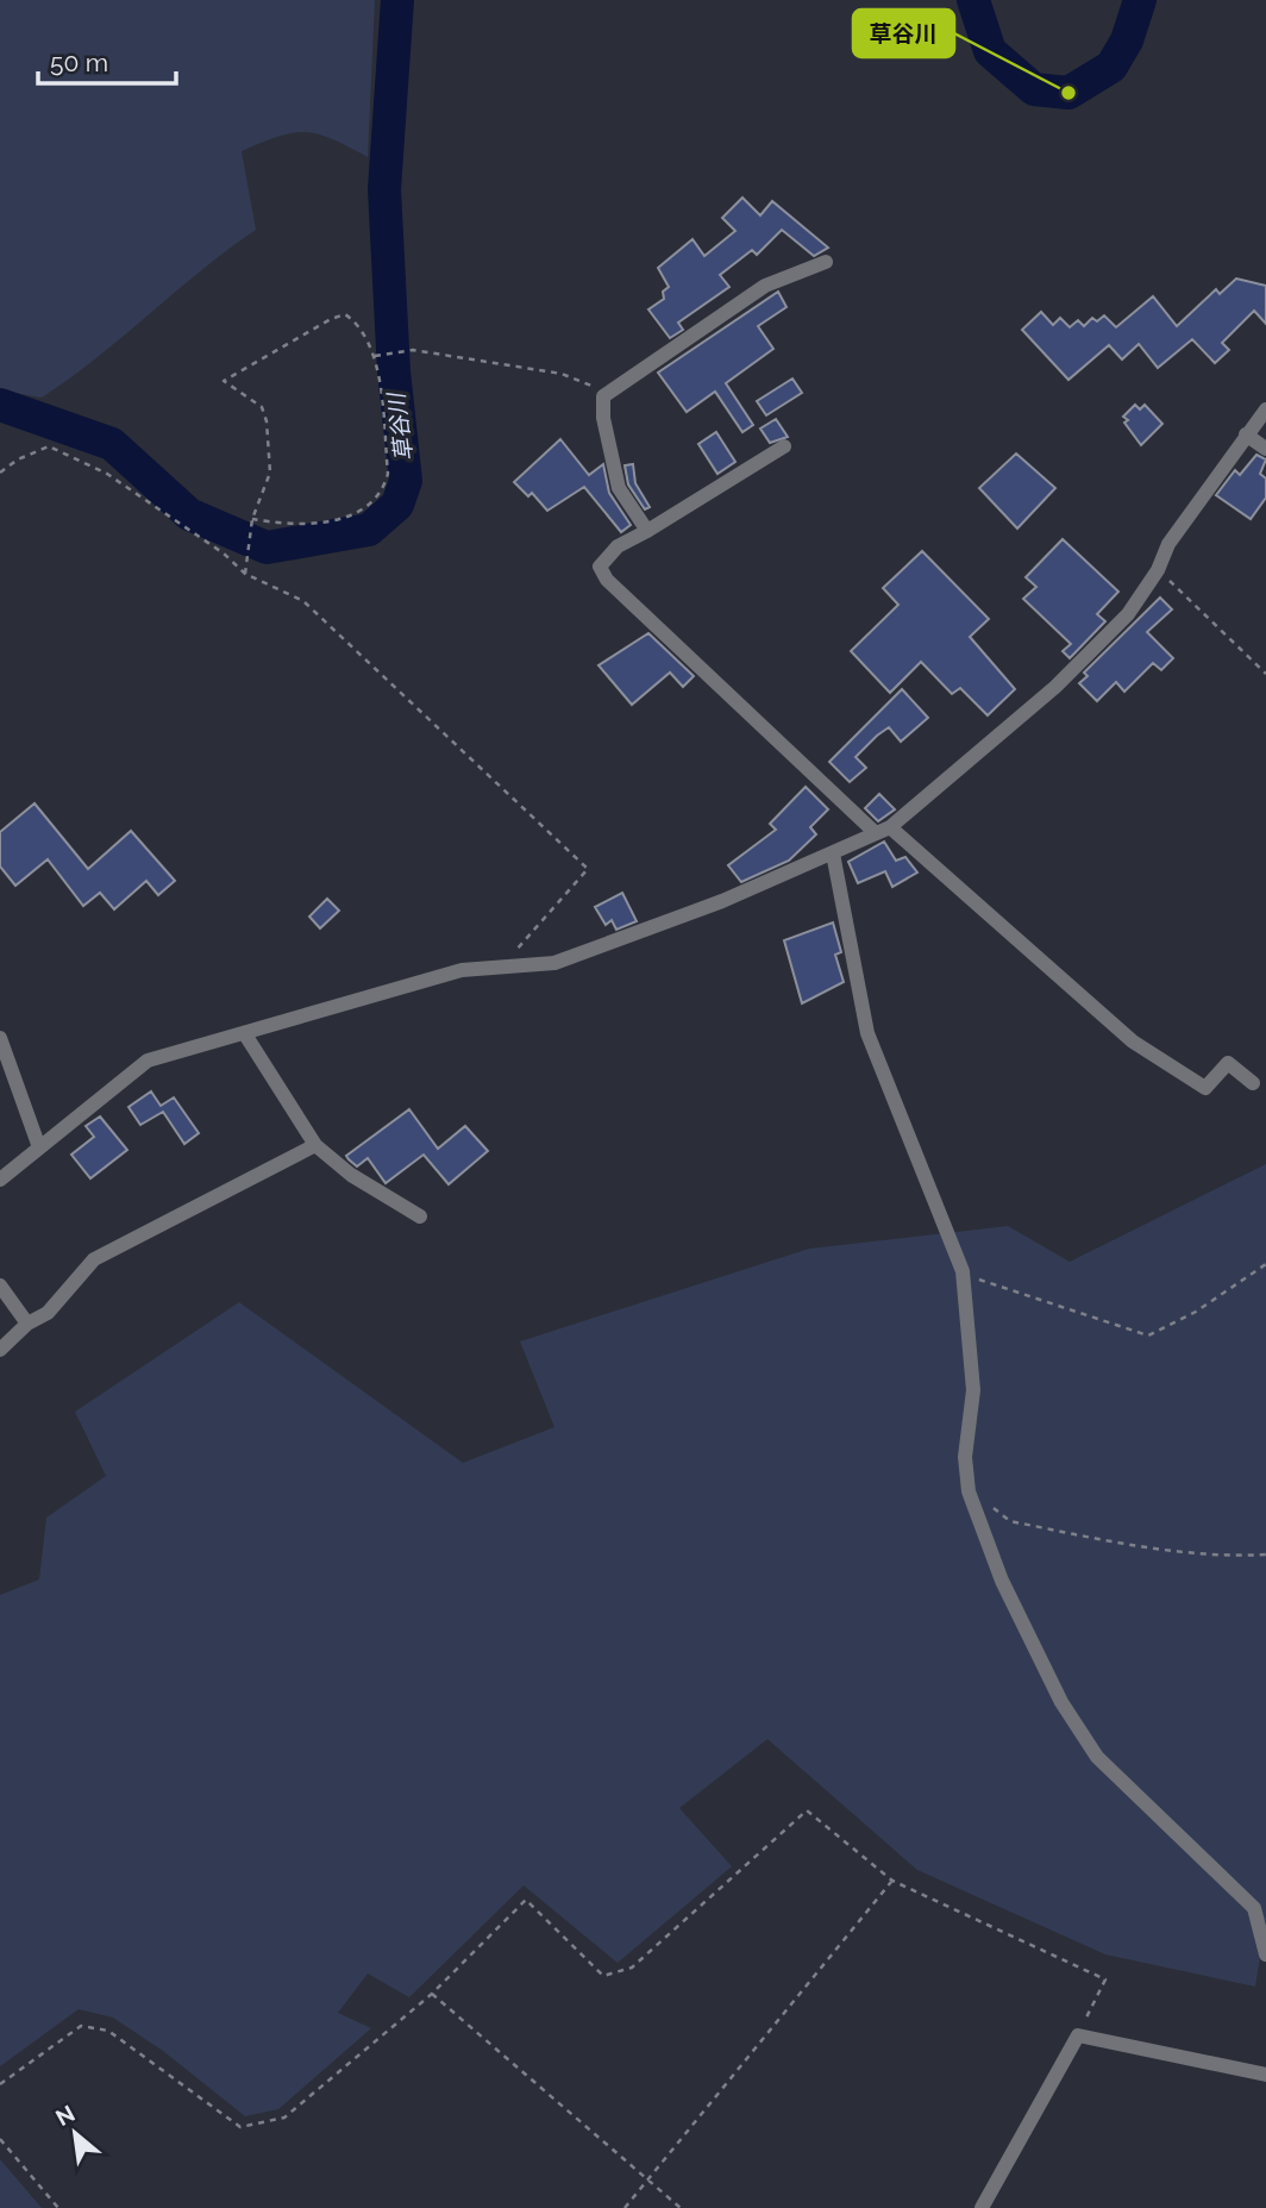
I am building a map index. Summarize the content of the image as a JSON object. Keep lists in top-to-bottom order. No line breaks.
{"water":["草谷川"],"places":["草谷川"],"scale_bar":"50 m","north":"top left"}
